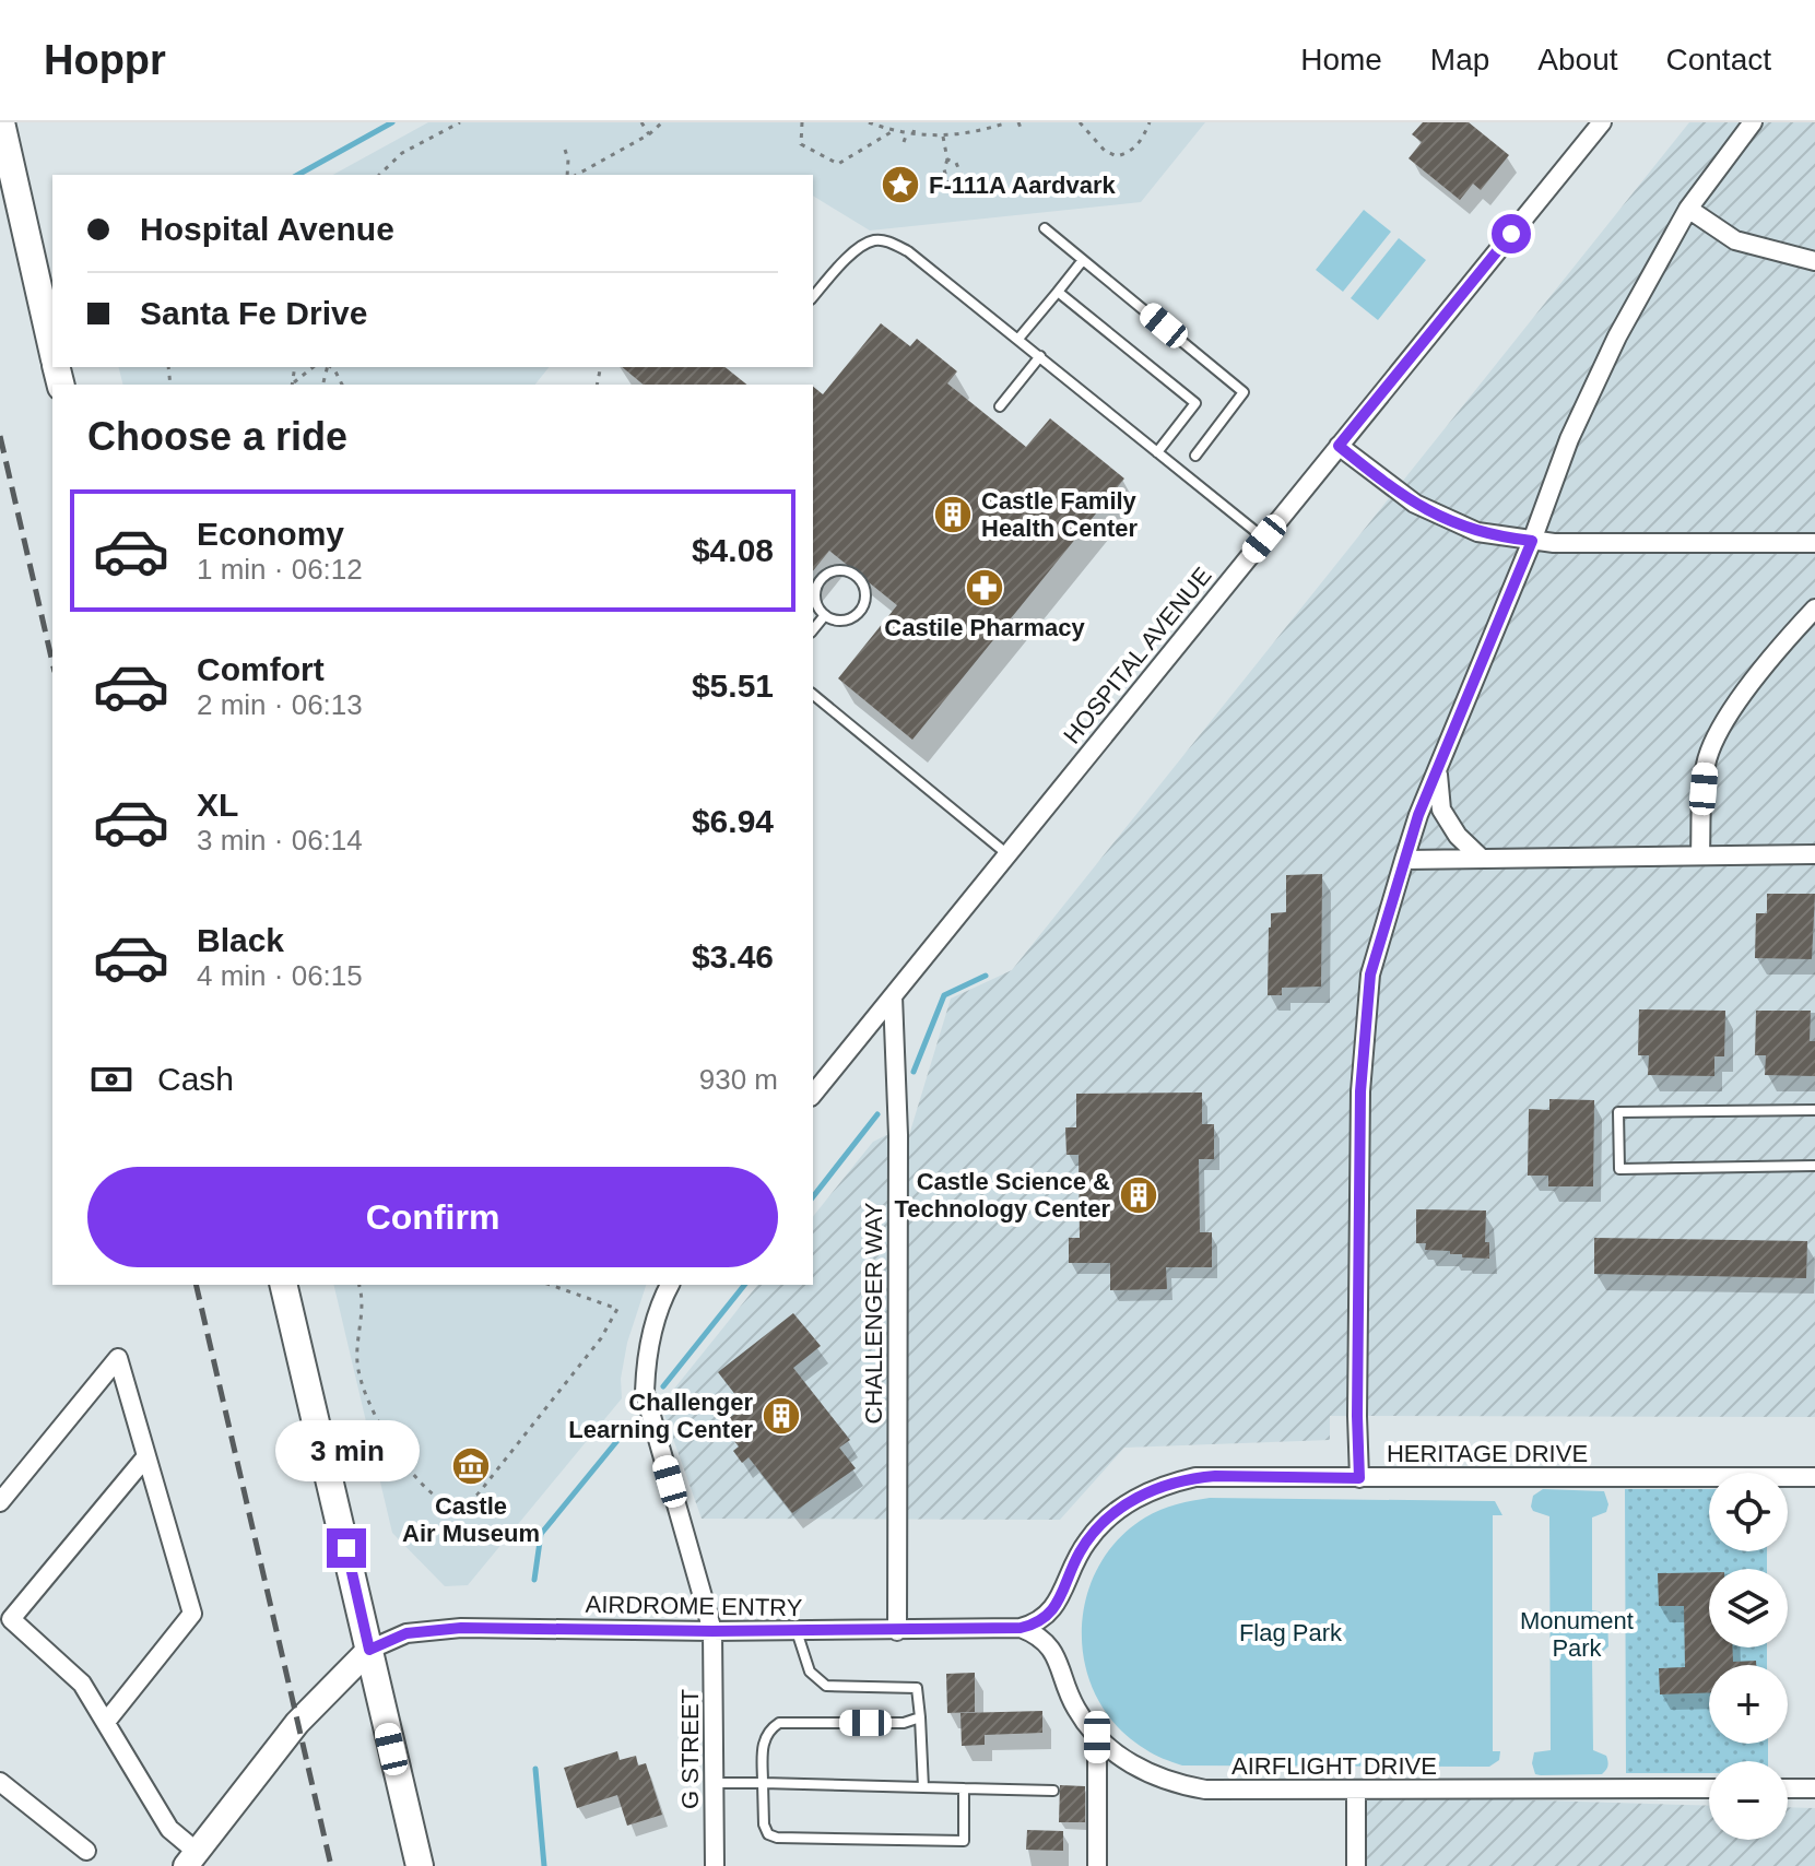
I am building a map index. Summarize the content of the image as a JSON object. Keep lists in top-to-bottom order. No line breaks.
{"streets":{"street":["HOSPITAL AVENUE","CHALLENGER WAY","HERITAGE DRIVE","AIRDROME ENTRY","G STREET","AIRFLIGHT DRIVE"]},"crossings":[["HOSPITAL AVENUE","CHALLENGER WAY"],["CHALLENGER WAY","AIRDROME ENTRY"],["HERITAGE DRIVE","AIRDROME ENTRY"],["HERITAGE DRIVE","AIRFLIGHT DRIVE"],["AIRDROME ENTRY","G STREET"],["AIRDROME ENTRY","AIRFLIGHT DRIVE"]],"parks":["Monument Park","Flag Park"],"places":{"place":["F-111A Aardvark"],"building":["Castle Family Health Center","Castle Science & Technology Center","Challenger Learning Center"],"pharmacy":["Castile Pharmacy"],"museum":["Castle Air Museum"]},"page":{"header":"Hoppr","nav":["Home","Map","About","Contact"],"banner":["Hospital Avenue","Santa Fe Drive"],"heading":"Choose a ride","list":[{"name":"Economy","note":"1 min · 06:12","value":"$4.08"},{"name":"Comfort","note":"2 min · 06:13","value":"$5.51"},{"name":"XL","note":"3 min · 06:14","value":"$6.94"},{"name":"Black","note":"4 min · 06:15","value":"$3.46"}],"pay":["Cash","930 m"],"buttons":"Confirm","bubble":"3 min","map_buttons":["+","−"]}}
